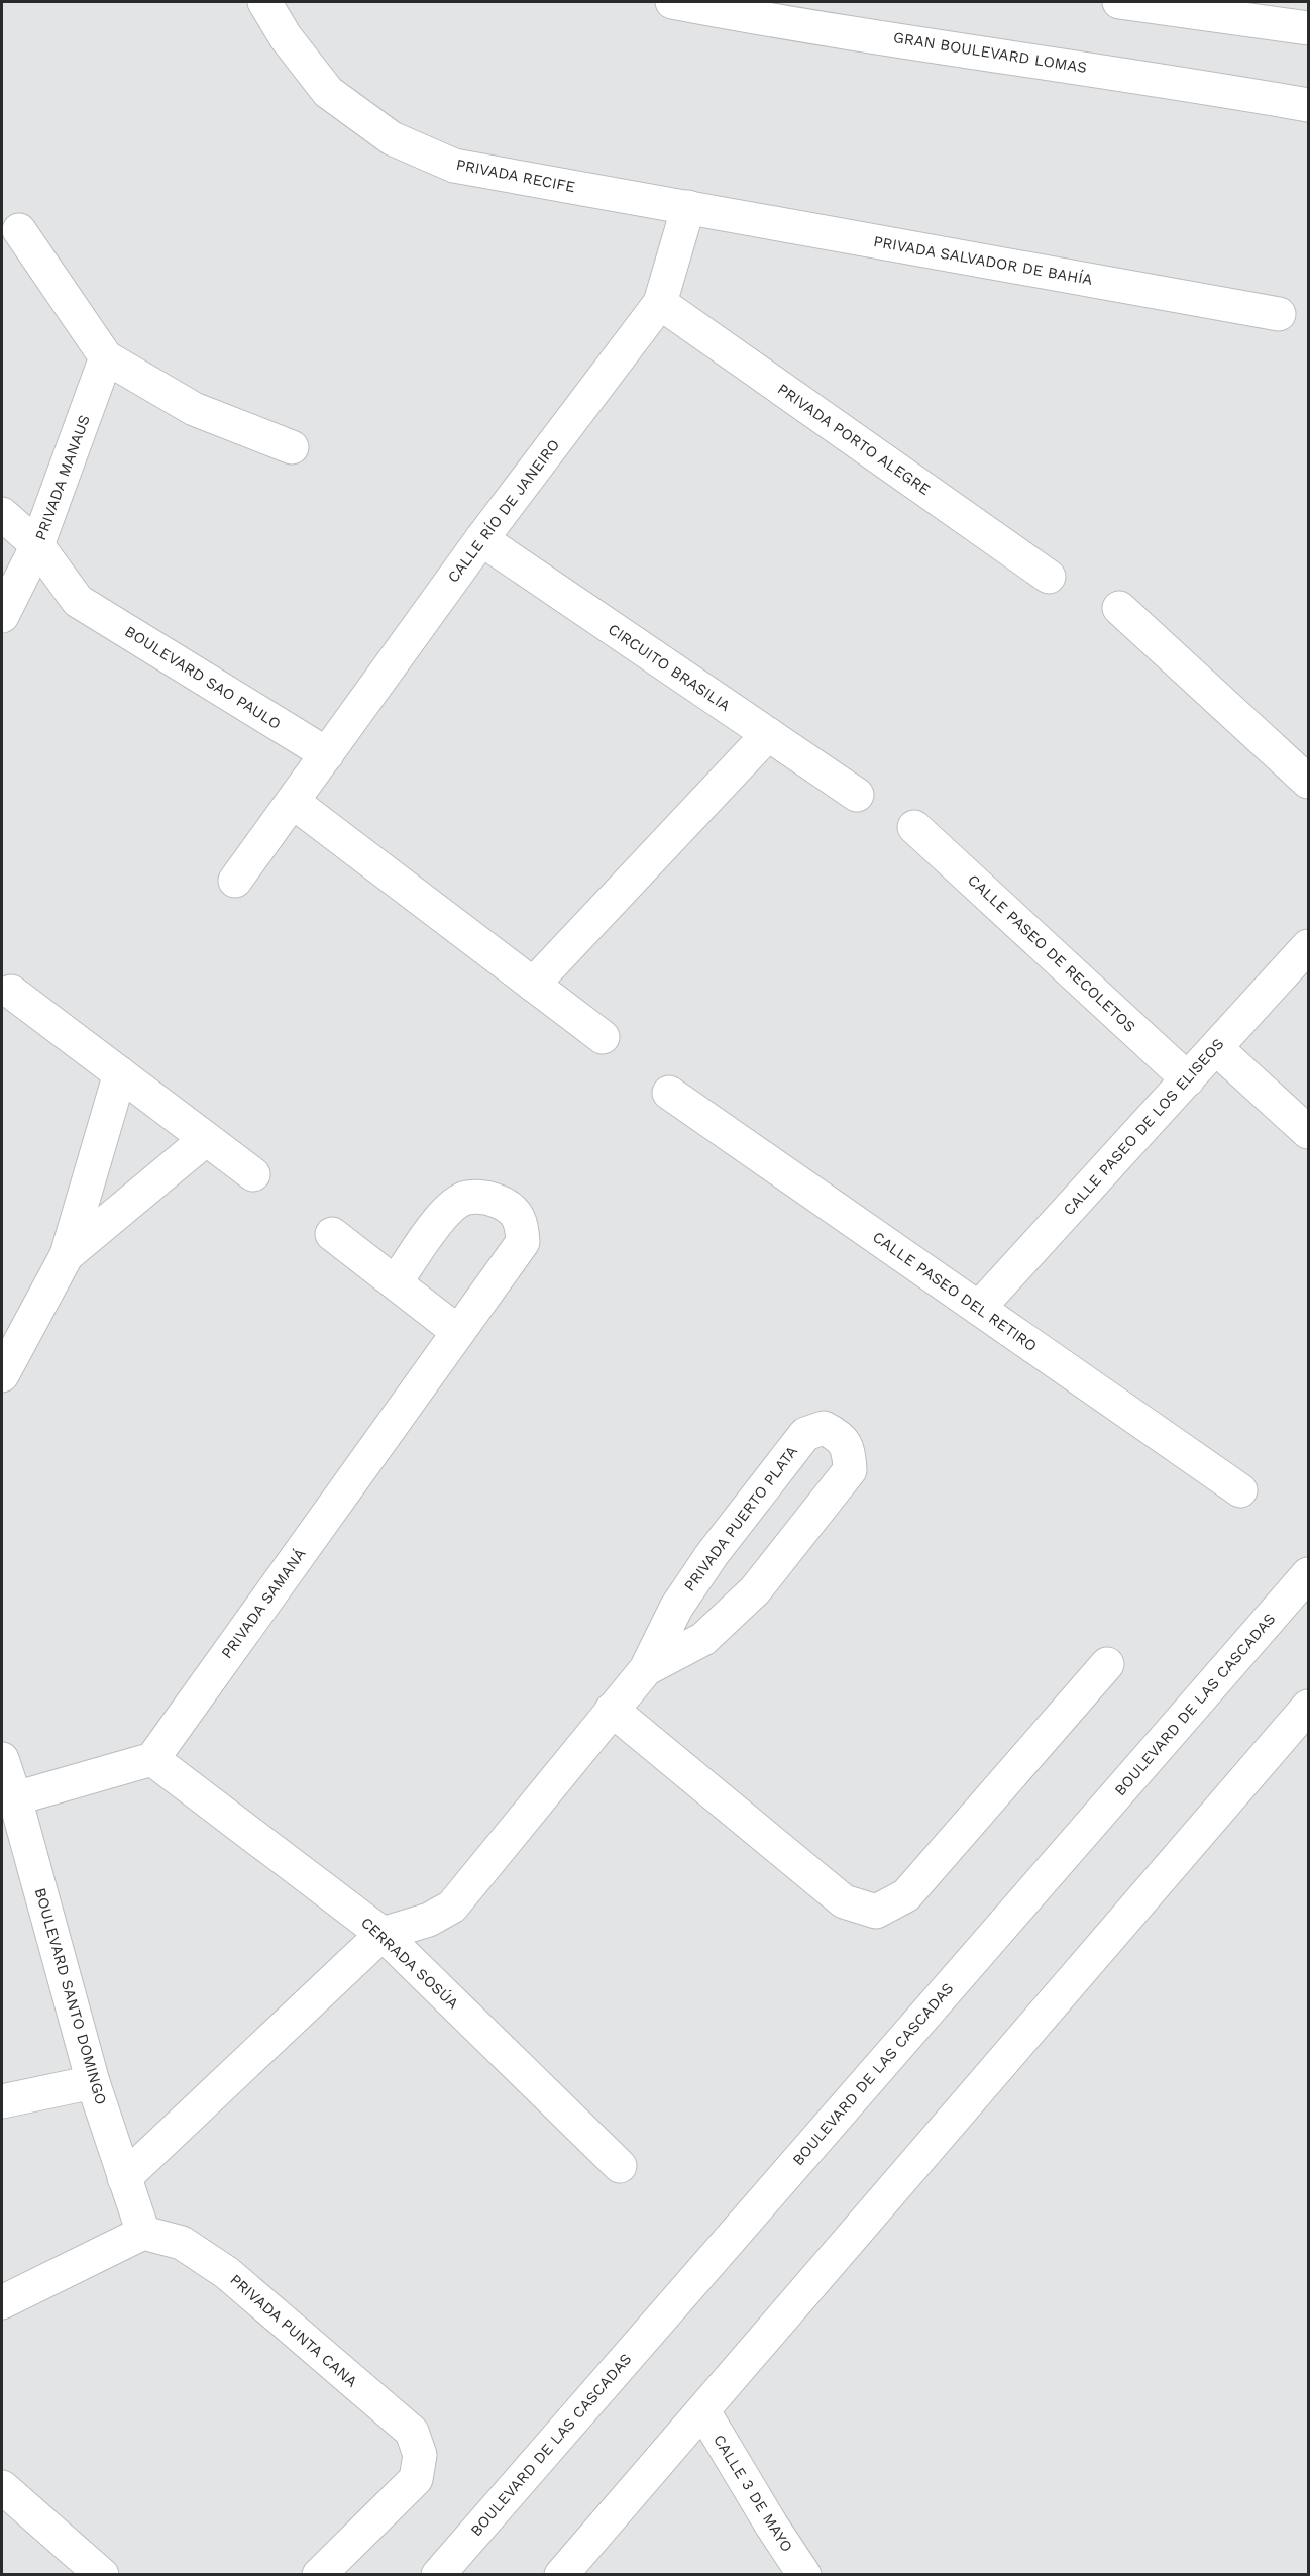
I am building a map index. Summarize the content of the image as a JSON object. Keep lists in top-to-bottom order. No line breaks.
{"streets":{"street":["GRAN BOULEVARD LOMAS","PRIVADA RECIFE","PRIVADA SALVADOR DE BAHÍA","PRIVADA PORTO ALEGRE","PRIVADA MANAUS","CALLE RÍO DE JANEIRO","CIRCUITO BRASILIA","BOULEVARD SAO PAULO","CALLE PASEO DE RECOLETOS","CALLE PASEO DE LOS ELISEOS","CALLE PASEO DEL RETIRO","PRIVADA PUERTO PLATA","PRIVADA SAMANÁ","BOULEVARD DE LAS CASCADAS","CERRADA SOSÚA","BOULEVARD SANTO DOMINGO","PRIVADA PUNTA CANA","CALLE 3 DE MAYO"]},"crossings":[["PRIVADA RECIFE","PRIVADA SALVADOR DE BAHÍA"],["PRIVADA RECIFE","CALLE RÍO DE JANEIRO"],["PRIVADA SALVADOR DE BAHÍA","CALLE RÍO DE JANEIRO"],["PRIVADA PORTO ALEGRE","CALLE RÍO DE JANEIRO"],["PRIVADA MANAUS","BOULEVARD SAO PAULO"],["CALLE RÍO DE JANEIRO","CIRCUITO BRASILIA"],["CALLE RÍO DE JANEIRO","BOULEVARD SAO PAULO"],["CALLE PASEO DE RECOLETOS","CALLE PASEO DE LOS ELISEOS"],["CALLE PASEO DE LOS ELISEOS","CALLE PASEO DEL RETIRO"],["PRIVADA PUERTO PLATA","CERRADA SOSÚA"],["PRIVADA SAMANÁ","CERRADA SOSÚA"],["BOULEVARD SANTO DOMINGO","PRIVADA PUNTA CANA"]]}
